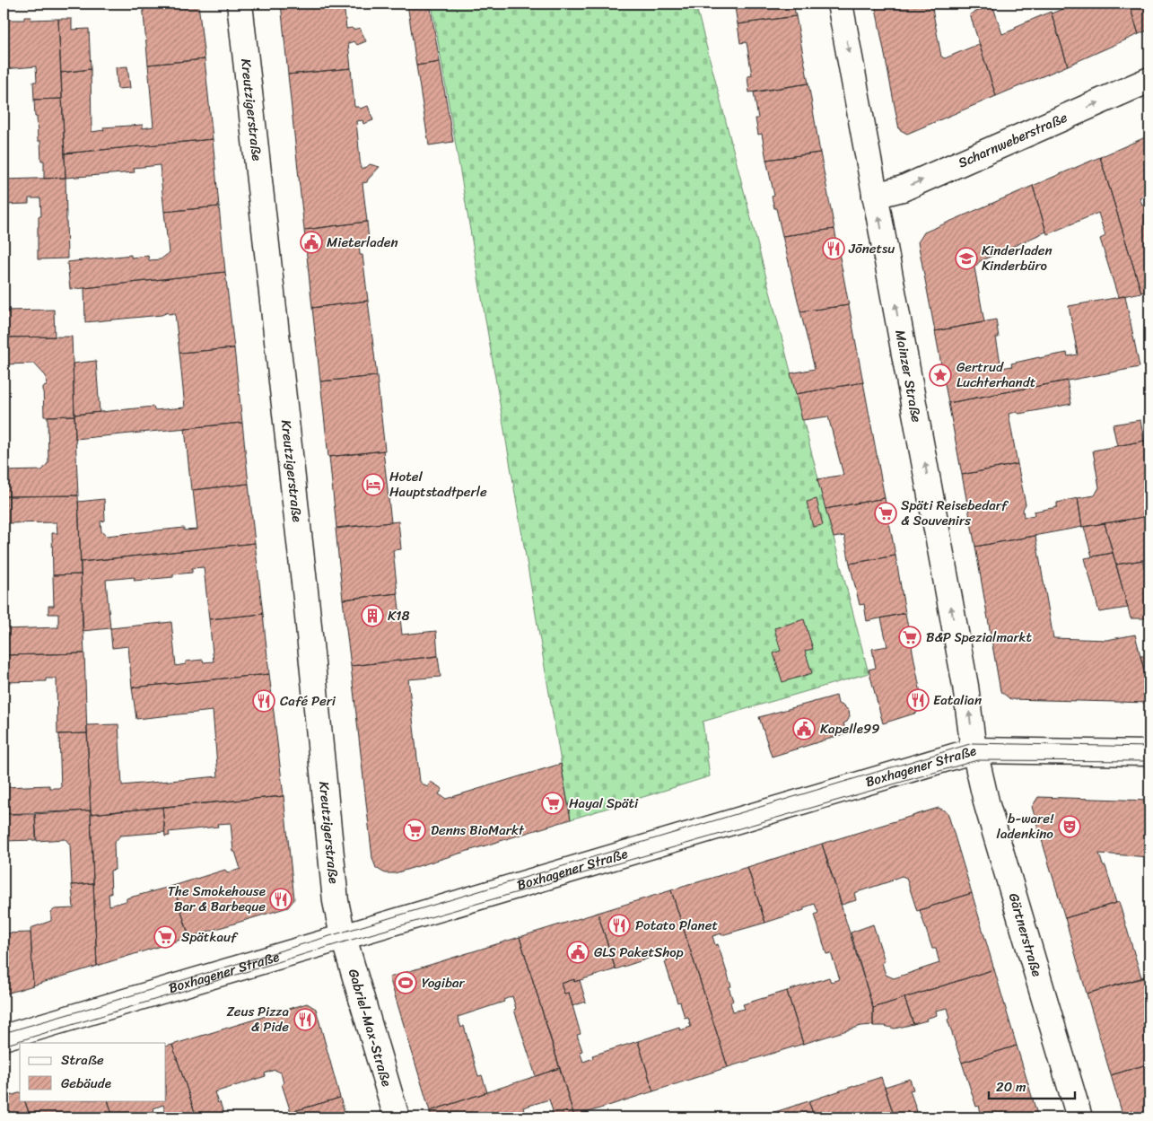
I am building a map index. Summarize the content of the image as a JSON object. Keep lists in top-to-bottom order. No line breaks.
{"streets":{"street":["Kreutzigerstraße","Scharnweberstraße","Mainzer Straße","Boxhagener Straße","Gärtnerstraße","Gabriel-Max-Straße"]},"crossings":[["Kreutzigerstraße","Boxhagener Straße"],["Kreutzigerstraße","Gabriel-Max-Straße"],["Scharnweberstraße","Mainzer Straße"],["Mainzer Straße","Boxhagener Straße"],["Mainzer Straße","Gärtnerstraße"],["Boxhagener Straße","Gärtnerstraße"],["Boxhagener Straße","Gabriel-Max-Straße"]],"one_way":["Scharnweberstraße"],"places":{"public building":["Mieterladen","Kapelle99","GLS PaketShop"],"restaurant":["Jōnetsu","Eatalian","Café Peri","The Smokehouse Bar & Barbeque","Potato Planet","Zeus Pizza & Pide"],"school or university":["Kinderladen Kinderbüro"],"place":["Gertrud Luchterhandt"],"hotel":["Hotel Hauptstadtperle"],"supermarket":["Späti Reisebedarf & Souvenirs","B&P Spezialmarkt","Hayal Späti","Denns BioMarkt","Spätkauf"],"building":["K18"],"theatre":["b-ware! ladenkino"],"sports":["Yogibar"]},"legend":["Straße","Gebäude"],"scale_bar":"20 m"}
